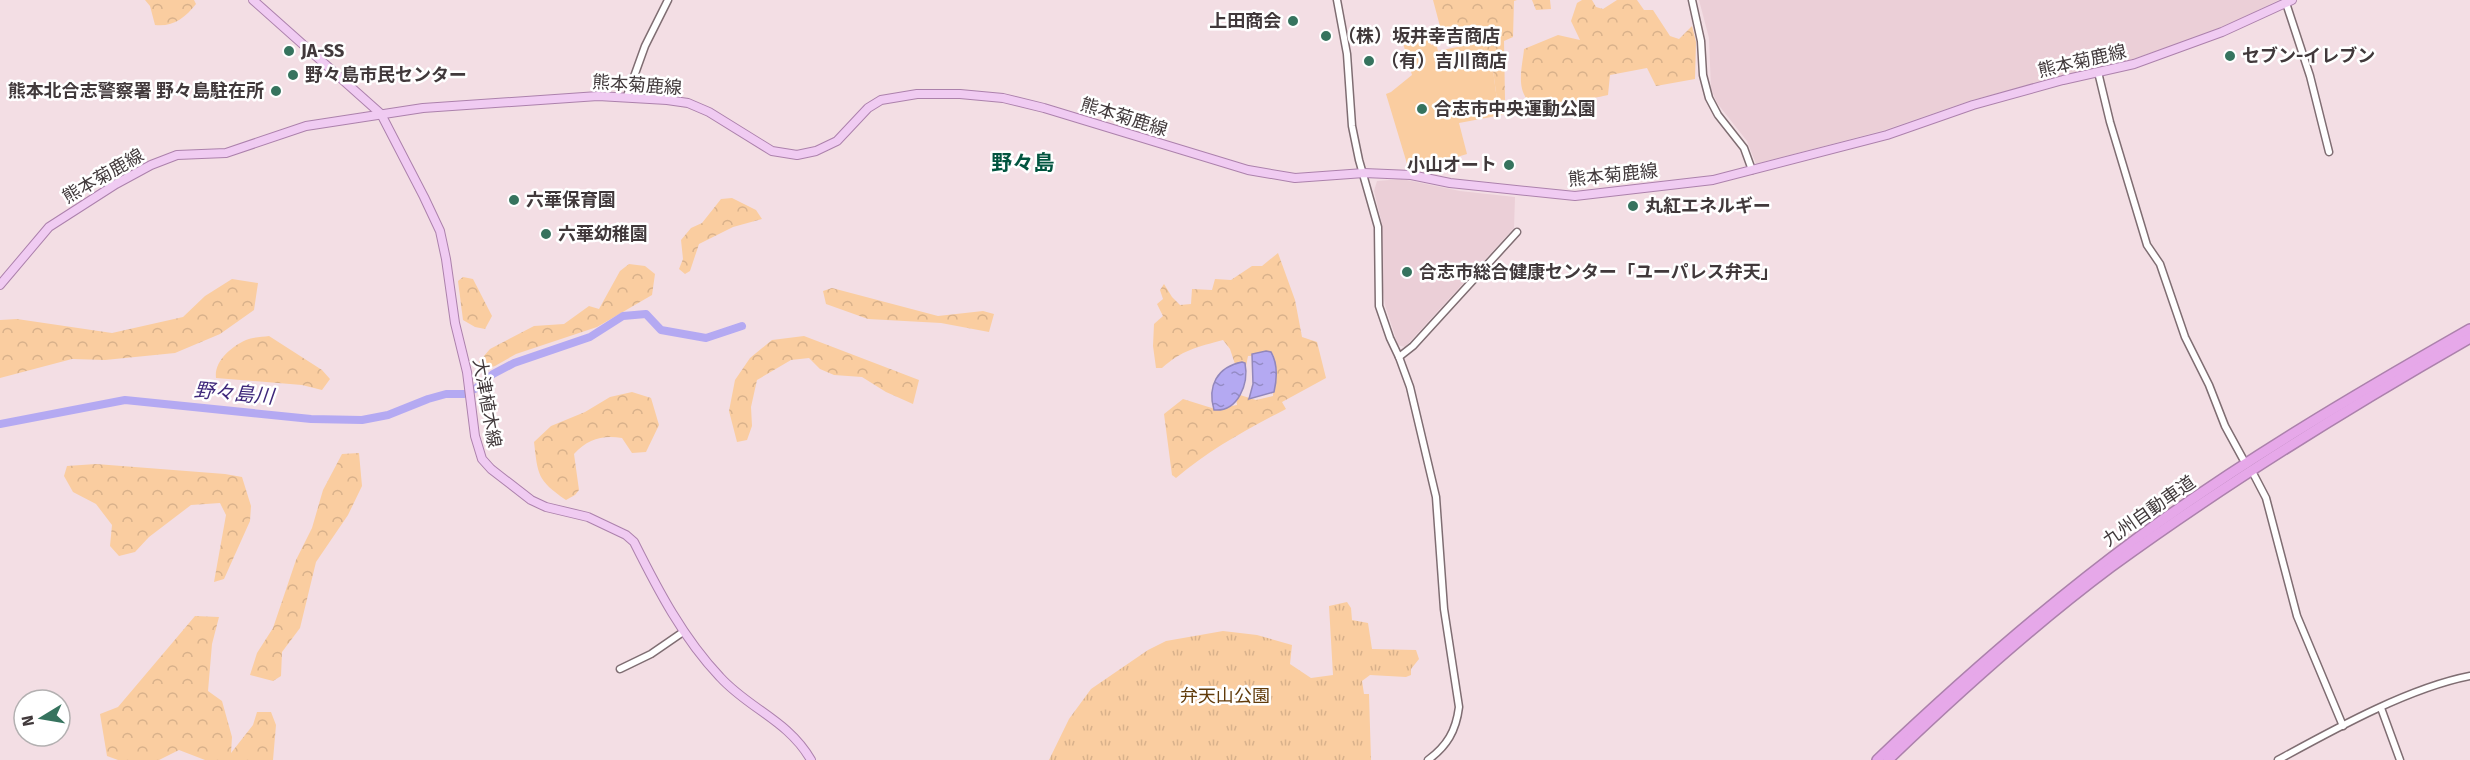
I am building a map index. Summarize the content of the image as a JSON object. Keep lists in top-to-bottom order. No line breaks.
{"streets":{"highway":["九州自動車道"],"main road":["熊本菊鹿線","大津植木線"]},"crossings":[["熊本菊鹿線","大津植木線"]],"districts":["野々島"],"water":["野々島川"],"parks":["弁天山公園"],"places":["上田商会","（株）坂井幸吉商店","JA-SS","セブン-イレブン","（有）吉川商店","野々島市民センター","熊本北合志警察署 野々島駐在所","合志市中央運動公園","小山オート","六華保育園","丸紅エネルギー","六華幼稚園","合志市総合健康センター「ユーパレス弁天」"],"north":"left"}
